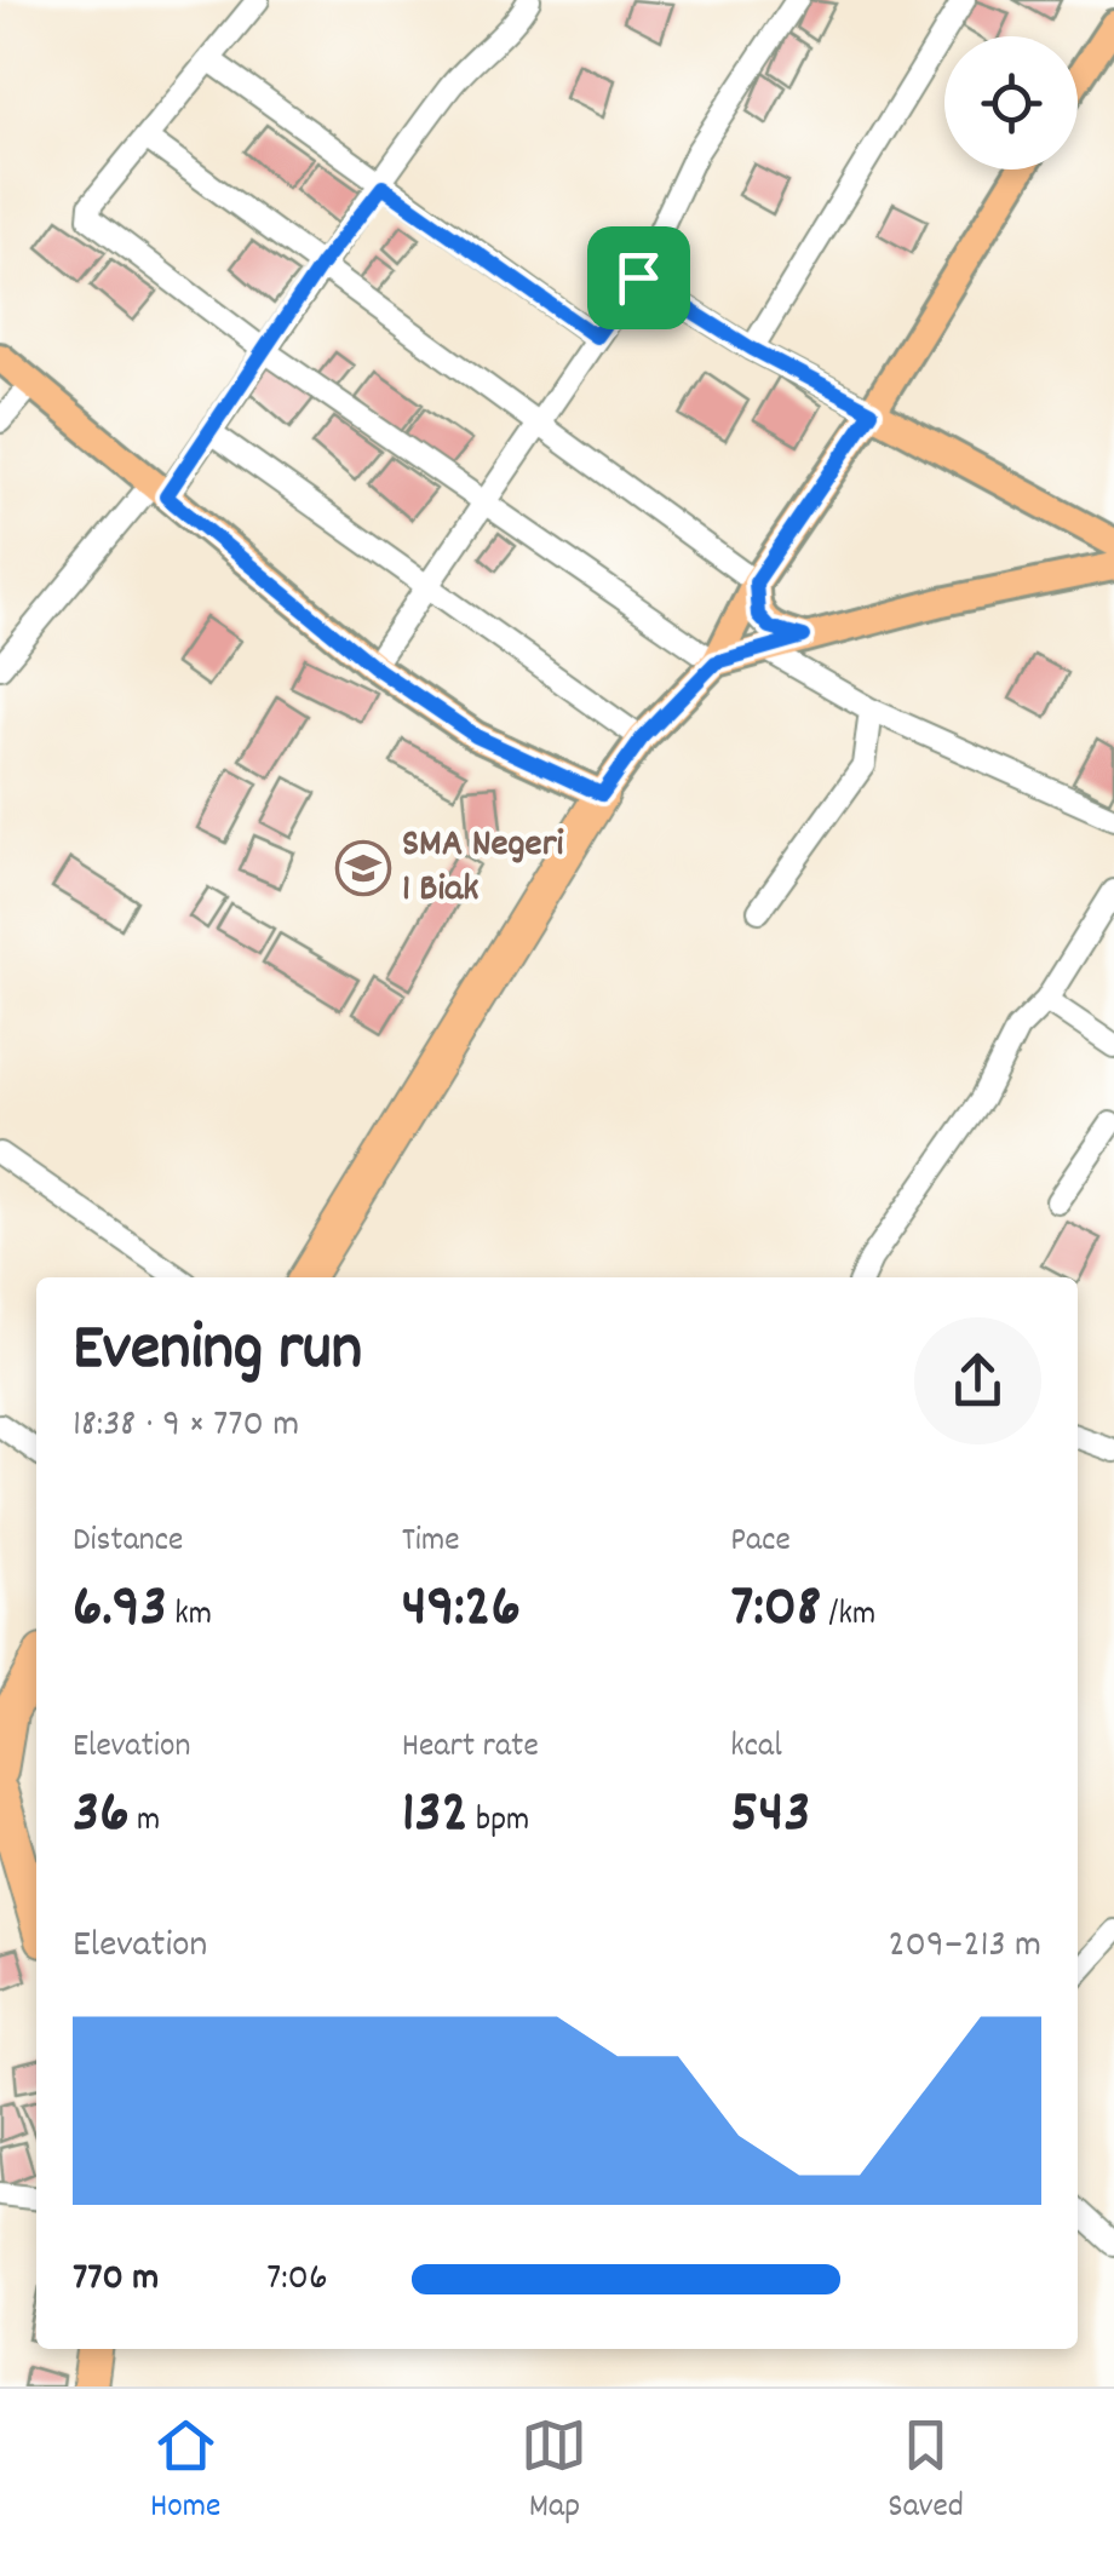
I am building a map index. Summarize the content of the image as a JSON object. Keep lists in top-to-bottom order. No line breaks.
{"places":{"school or university":["SMA Negeri 1 Biak"]},"page":{"heading":["Evening run","18:38 · 9 × 770 m"],"stats":[["Distance","6.93 km"],["Time","49:26"],["Pace","7:08 /km"],["Elevation","36 m"],["Heart rate","132 bpm"],["kcal","543"]],"chart":["Elevation","209–213 m"],"list":[{"name":"770 m","note":"7:06"}],"tabs":["Home","Map","Saved"]}}
